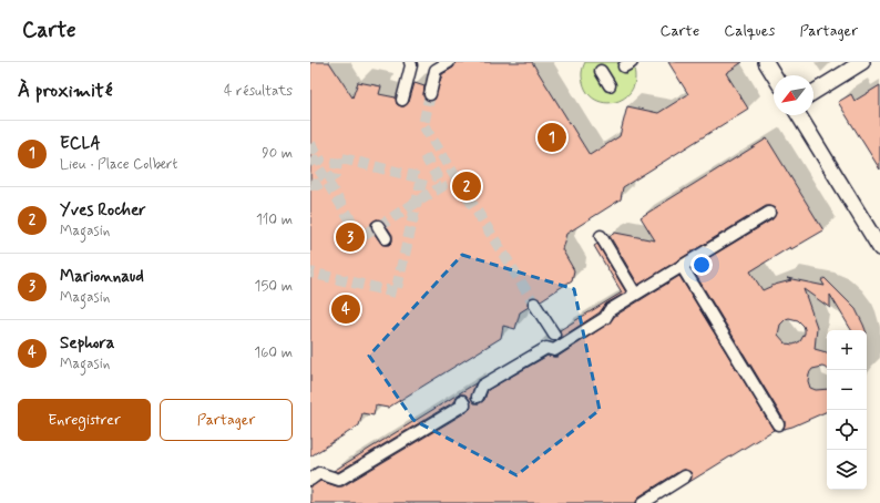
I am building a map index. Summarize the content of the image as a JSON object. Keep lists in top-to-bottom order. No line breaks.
{"north":"bottom left","page":{"header":"Carte","nav":["Carte","Calques","Partager"],"heading":["À proximité","4 résultats"],"list":[{"mark":"1","name":"ECLA","note":"Lieu · Place Colbert","value":"90 m"},{"mark":"2","name":"Yves Rocher","note":"Magasin","value":"110 m"},{"mark":"3","name":"Marionnaud","note":"Magasin","value":"150 m"},{"mark":"4","name":"Sephora","note":"Magasin","value":"160 m"}],"pins":["1","2","3","4"],"map_buttons":["+","−"],"buttons":["Enregistrer","Partager"]}}
